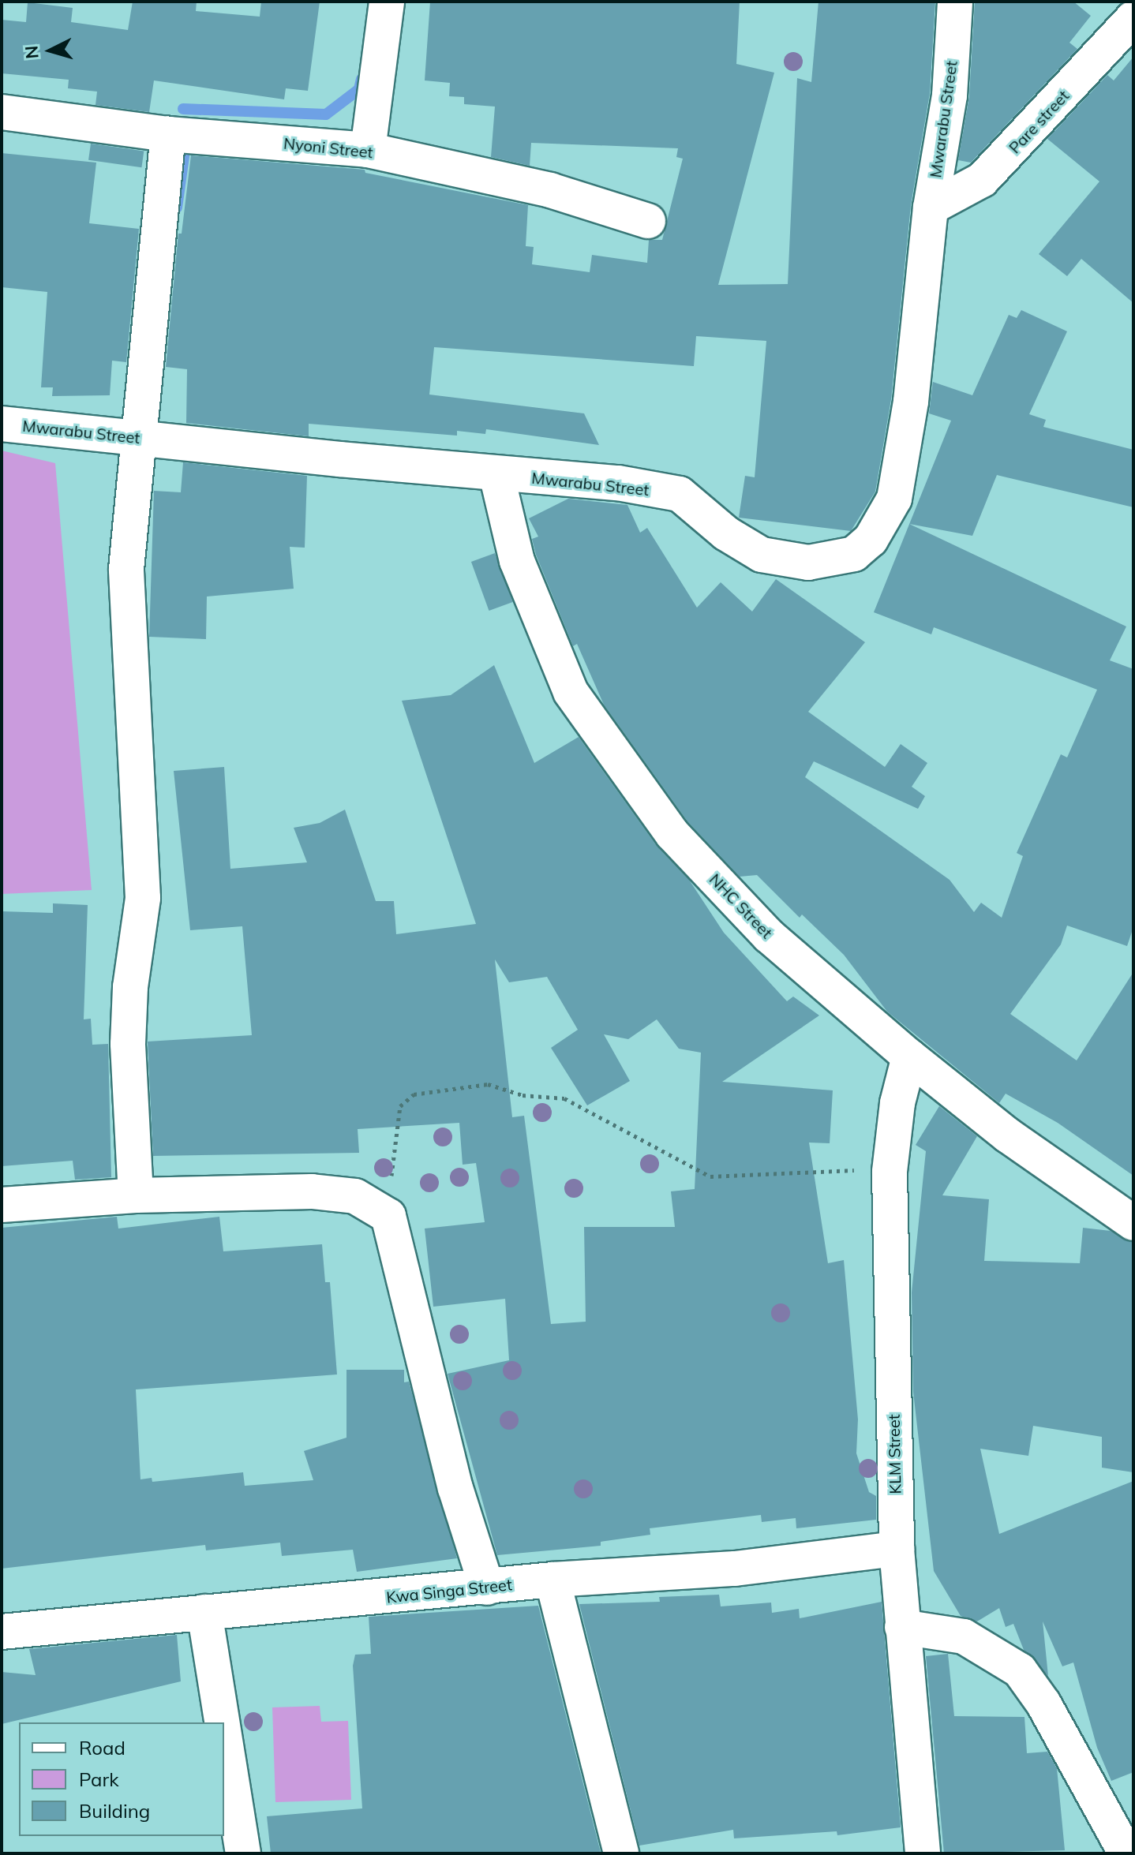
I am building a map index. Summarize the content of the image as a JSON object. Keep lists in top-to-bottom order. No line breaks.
{"streets":{"street":["Mwarabu Street","Pare street","Nyoni Street","NHC Street","KLM Street","Kwa Singa Street"]},"crossings":[["Mwarabu Street","Pare street"],["Mwarabu Street","NHC Street"],["NHC Street","KLM Street"],["KLM Street","Kwa Singa Street"]],"legend":["Road","Park","Building"],"north":"left"}
